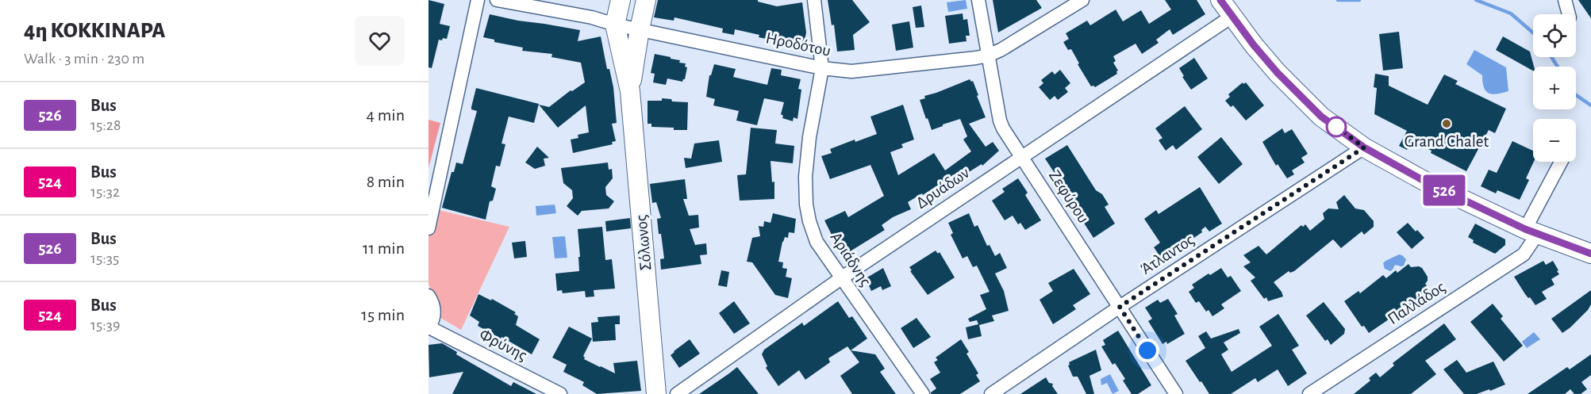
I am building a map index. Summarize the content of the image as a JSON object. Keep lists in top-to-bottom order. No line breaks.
{"streets":{"street":["Ηροδότου","Δρυάδων","Ζεφύρου","Σόλωνος","Άτλαντος","Αριάδνης","Παλλάδος","Φρύνης"]},"crossings":[["Ηροδότου","Ζεφύρου"],["Ηροδότου","Σόλωνος"],["Ηροδότου","Αριάδνης"],["Δρυάδων","Ζεφύρου"],["Δρυάδων","Αριάδνης"],["Ζεφύρου","Άτλαντος"]],"places":["Grand Chalet"],"lines":["bus line 526"],"page":{"heading":["4η ΚΟΚΚΙΝΑΡΑ","Walk · 3 min · 230 m"],"on_map":"526","map_buttons":["+","−"],"list":[{"mark":"526","name":"Bus","note":"15:28","value":"4 min"},{"mark":"524","name":"Bus","note":"15:32","value":"8 min"},{"mark":"526","name":"Bus","note":"15:35","value":"11 min"},{"mark":"524","name":"Bus","note":"15:39","value":"15 min"}]}}
